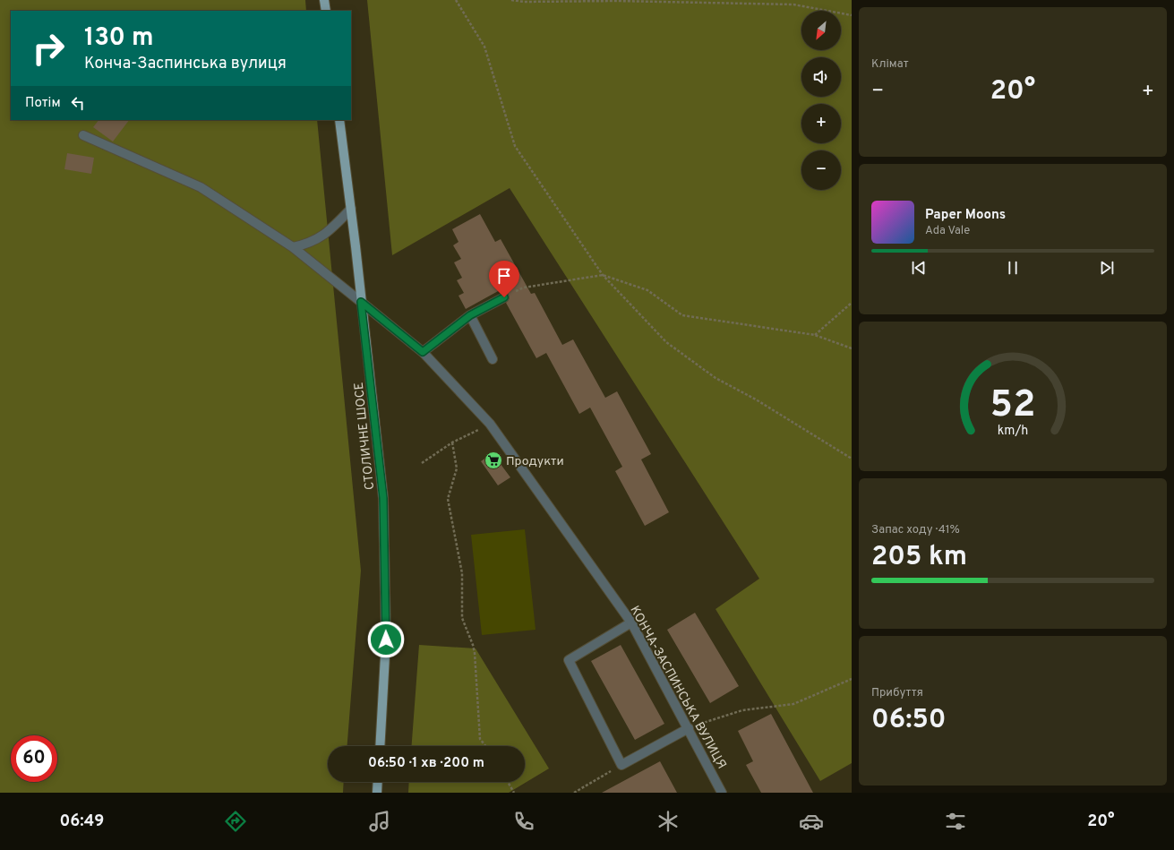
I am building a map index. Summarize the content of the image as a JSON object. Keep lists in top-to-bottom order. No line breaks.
{"streets":{"main road":["СТОЛИЧНЕ ШОСЕ"],"street":["КОНЧА-ЗАСПИНСЬКА ВУЛИЦЯ"]},"crossings":[["СТОЛИЧНЕ ШОСЕ","КОНЧА-ЗАСПИНСЬКА ВУЛИЦЯ"]],"places":{"supermarket":["Продукти"]},"north":"bottom left","page":{"tile":["Клімат",["Запас ходу · 41%","205 km"],["Прибуття","06:50"]],"map_buttons":["+","−"],"turn":["130 m","Конча-Заспинська вулиця"],"heat":["−","20°","+"],"then":"Потім","song":["Paper Moons","Ada Vale"],"limit":"60","trip":"06:50 · 1 хв · 200 m","tabs":["06:49","20°"],"gauge":["52","km/h"]}}
